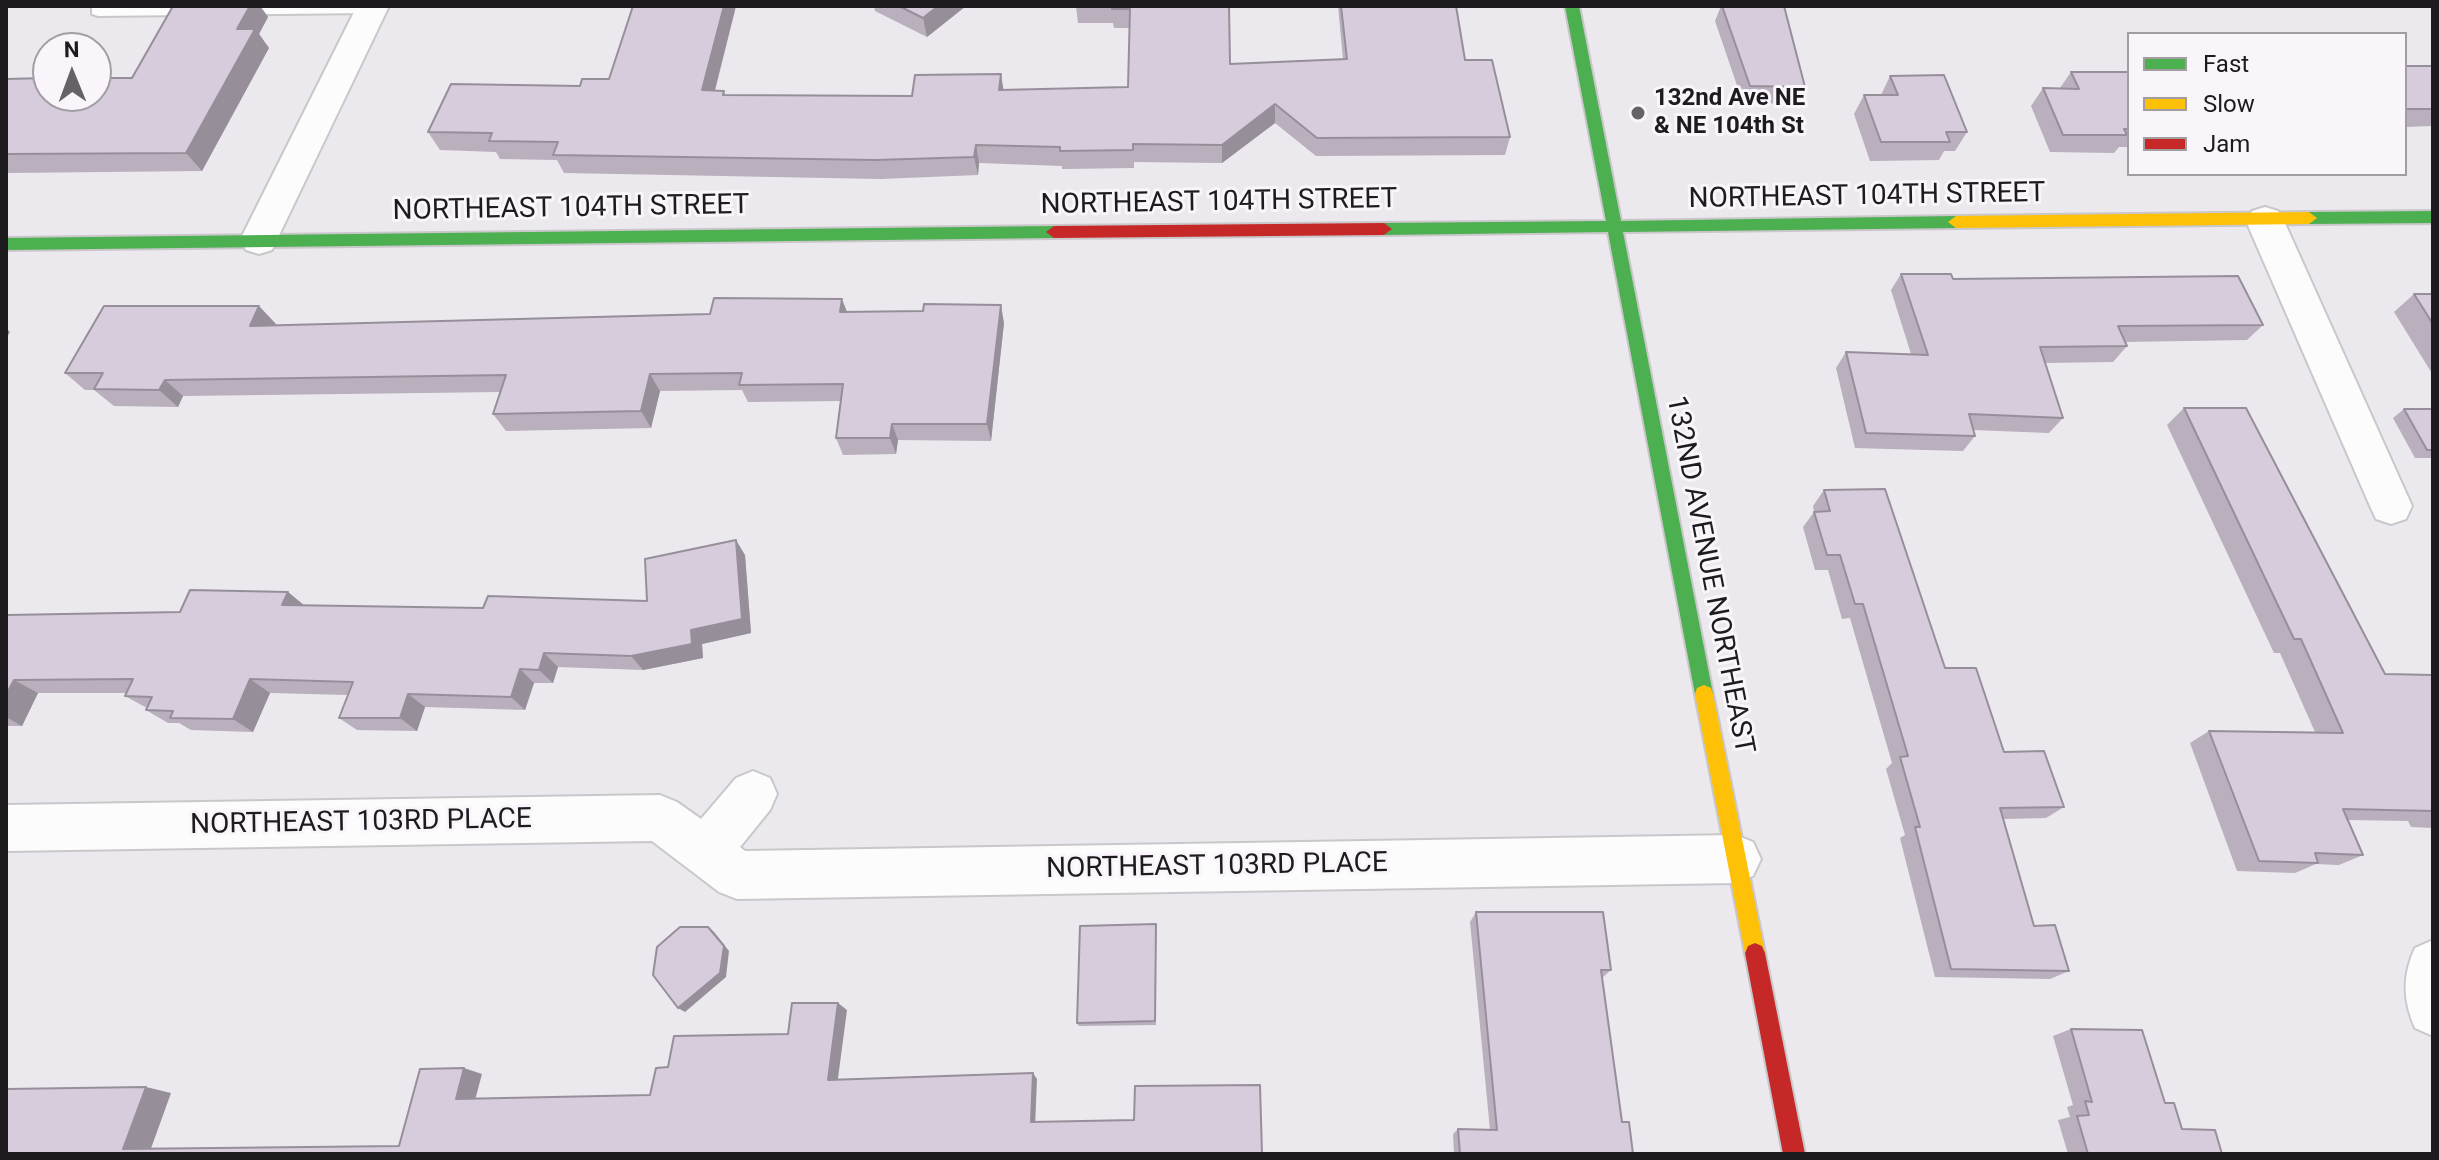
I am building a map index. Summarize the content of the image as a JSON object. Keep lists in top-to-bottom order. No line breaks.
{"streets":{"street":["NORTHEAST 104TH STREET","132ND AVENUE NORTHEAST","NORTHEAST 103RD PLACE"]},"crossings":[["NORTHEAST 104TH STREET","132ND AVENUE NORTHEAST"],["132ND AVENUE NORTHEAST","NORTHEAST 103RD PLACE"]],"places":["132nd Ave NE & NE 104th St"],"legend":["Fast","Slow","Jam"],"north":"top"}
